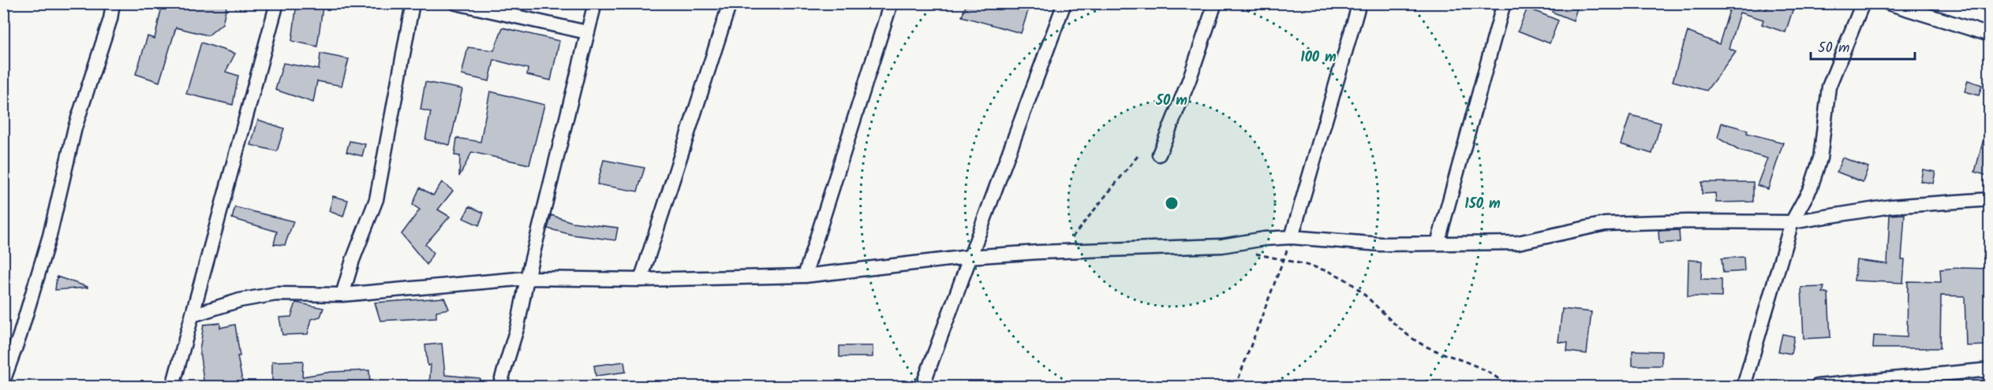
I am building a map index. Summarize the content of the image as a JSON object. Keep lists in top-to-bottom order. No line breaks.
{"scale_bar":"50 m","rings":["100 m","50 m","150 m"]}
